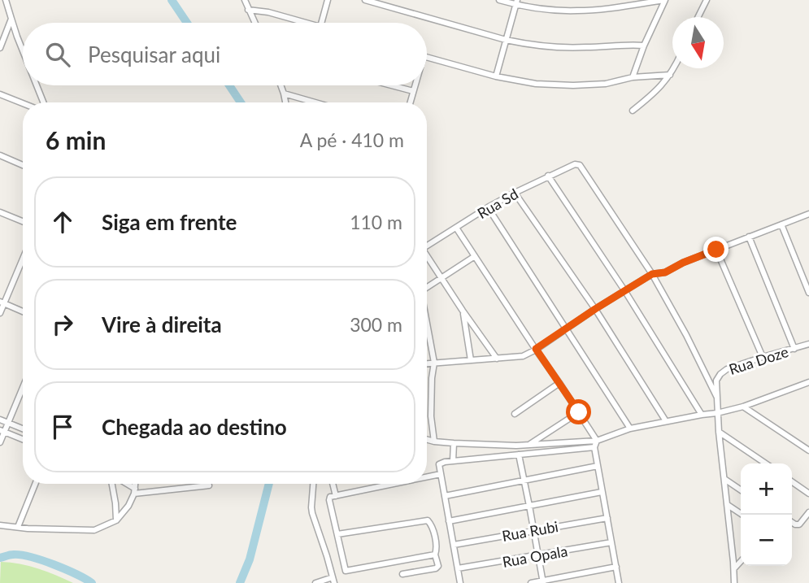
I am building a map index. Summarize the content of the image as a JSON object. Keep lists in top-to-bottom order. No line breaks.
{"streets":{"street":["Rua Sd","Rua Doze","Rua Rubi","Rua Opala"]},"north":"bottom","page":{"search":"Pesquisar aqui","heading":["6 min","A pé · 410 m"],"list":[["Siga em frente","110 m"],["Vire à direita","300 m"],"Chegada ao destino"],"map_buttons":["+","−"]}}
